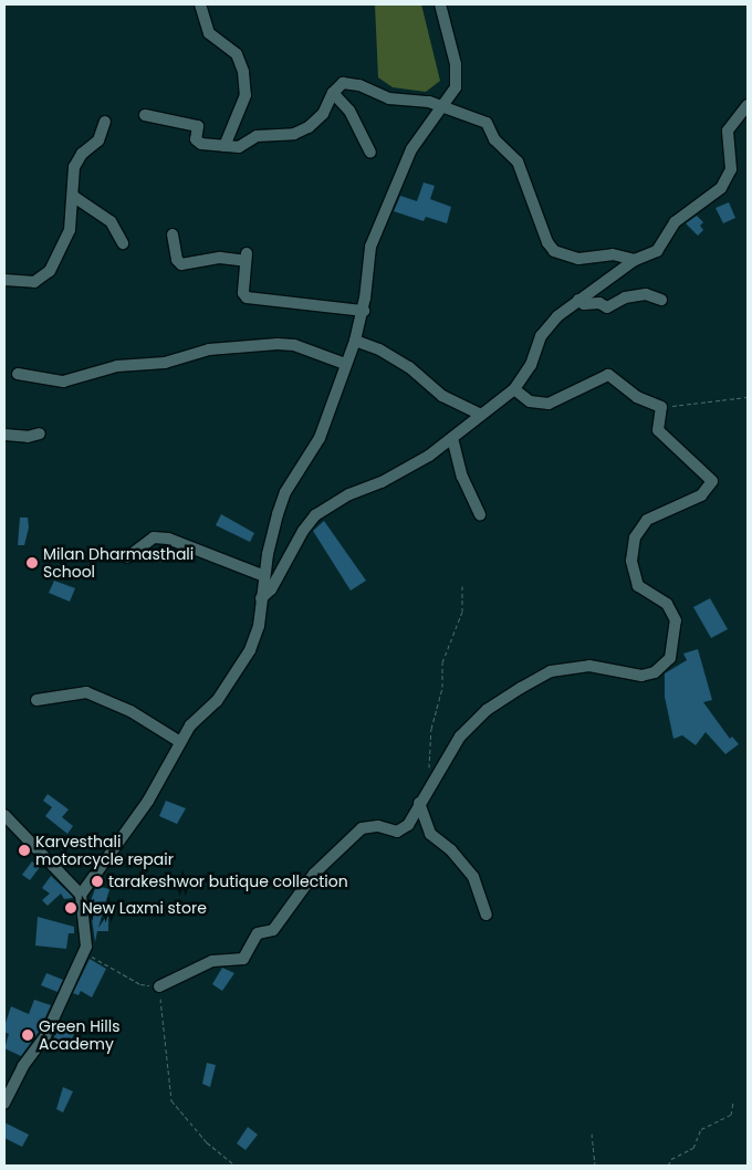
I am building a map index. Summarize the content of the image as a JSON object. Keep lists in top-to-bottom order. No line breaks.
{"places":["Milan Dharmasthali School","Karvesthali motorcycle repair","tarakeshwor butique collection","New Laxmi store","Green Hills Academy"]}
